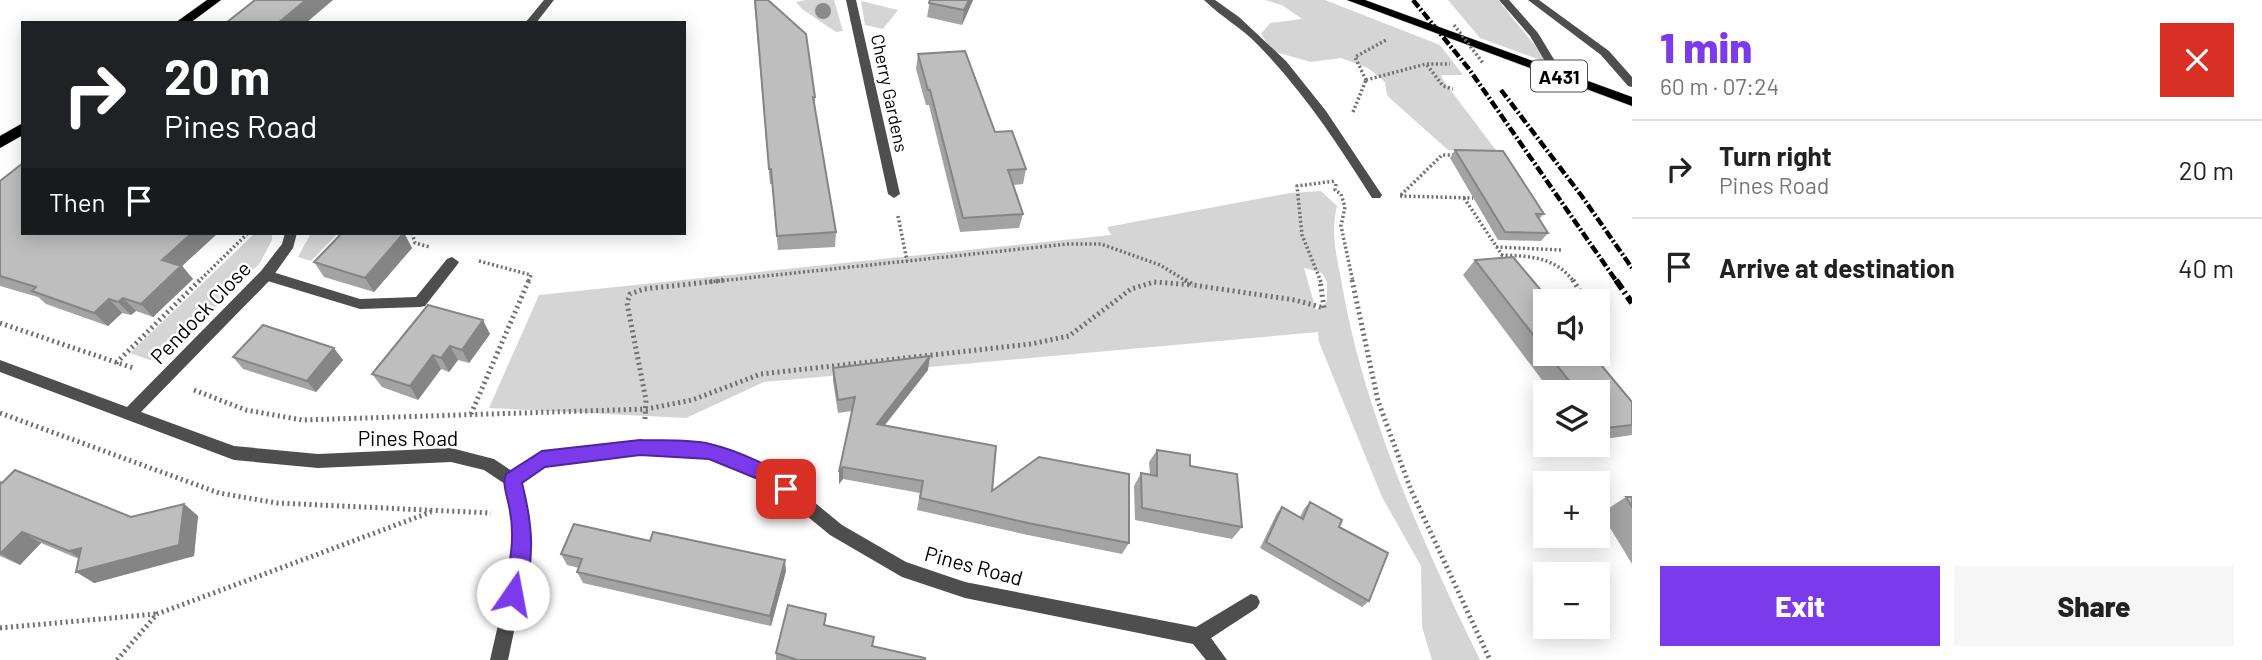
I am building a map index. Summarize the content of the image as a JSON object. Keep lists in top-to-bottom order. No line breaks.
{"streets":{"main road":["A431"],"street":["Cherry Gardens","Pendock Close","Pines Road"]},"crossings":[["Pendock Close","Pines Road"]],"page":{"heading":["1 min","60 m · 07:24"],"turn":["20 m","Pines Road"],"list":[{"name":"Turn right","note":"Pines Road","value":"20 m"},{"name":"Arrive at destination","value":"40 m"}],"then":"Then","map_buttons":["+","−"],"buttons":["Exit","Share"]}}
